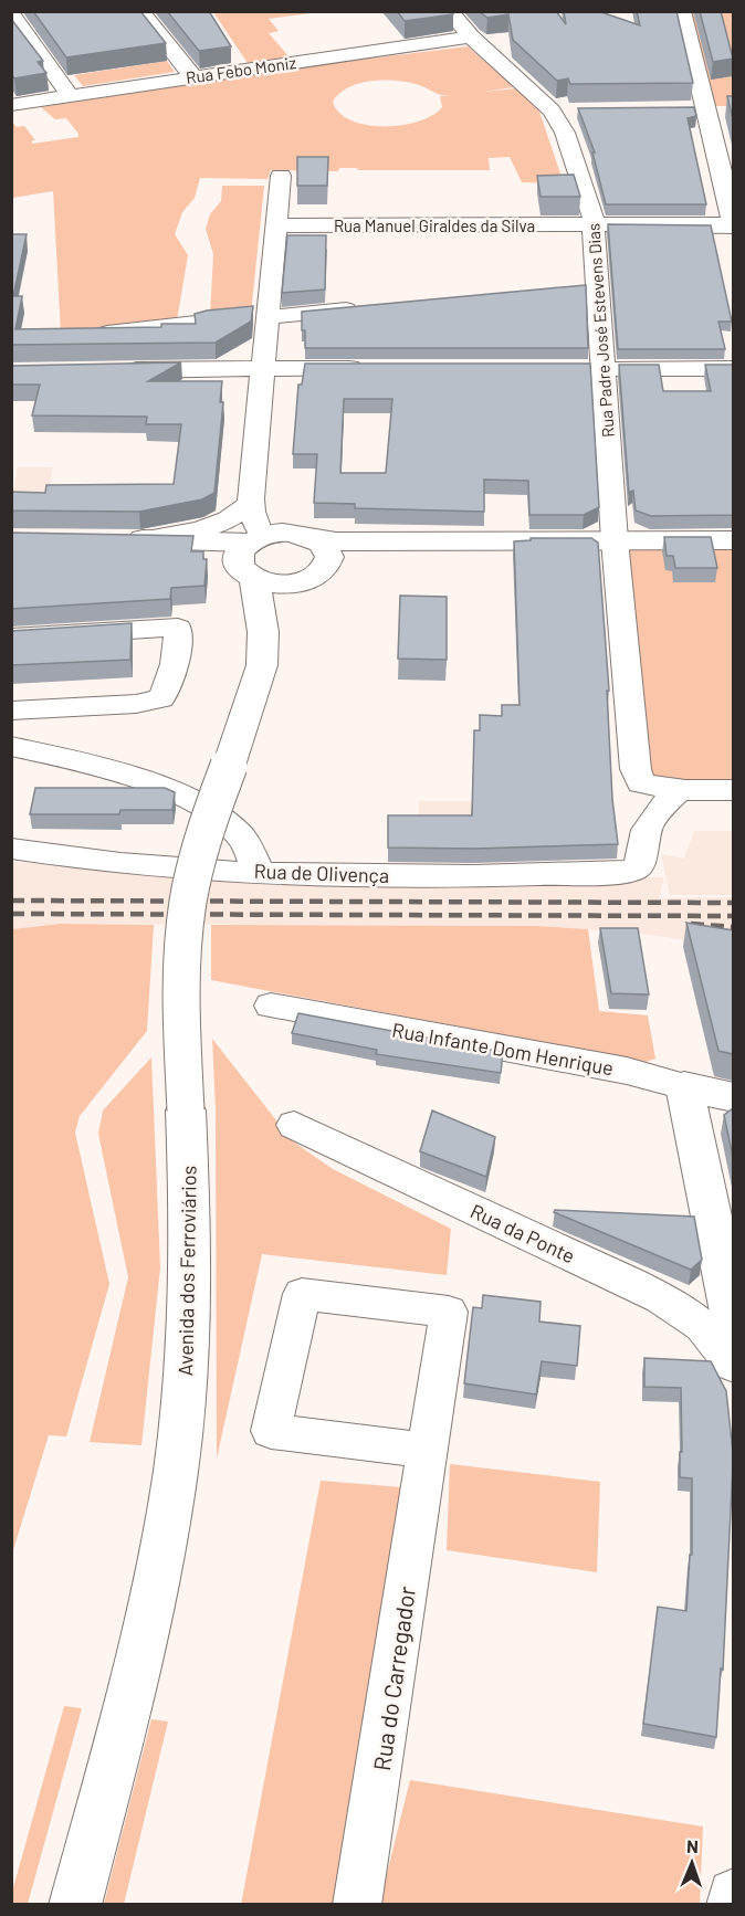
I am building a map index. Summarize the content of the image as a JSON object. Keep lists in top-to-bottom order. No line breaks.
{"streets":{"main road":["Rua Infante Dom Henrique","Avenida dos Ferroviários"],"street":["Rua Febo Moniz","Rua Manuel Giraldes da Silva","Rua Padre José Estevens Dias","Rua de Olivença","Rua da Ponte","Rua do Carregador"]},"crossings":[["Rua Febo Moniz","Rua Padre José Estevens Dias"],["Rua Manuel Giraldes da Silva","Rua Padre José Estevens Dias"],["Rua Padre José Estevens Dias","Rua de Olivença"]],"north":"top"}
